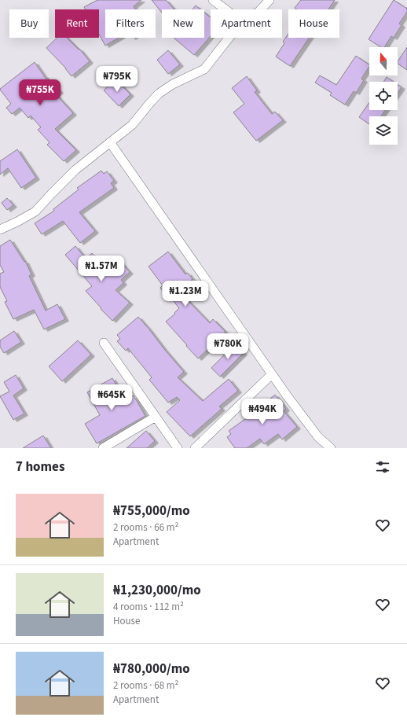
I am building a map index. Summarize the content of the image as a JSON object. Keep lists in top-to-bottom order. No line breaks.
{"north":"top","page":{"chip":["Buy","Rent","Filters","New","Apartment","House"],"price":["₦795K","₦755K","₦1.57M","₦1.23M","₦780K","₦645K","₦494K"],"heading":"7 homes","list":[{"name":"₦755,000/mo","note":"2 rooms · 66 m² · Apartment"},{"name":"₦1,230,000/mo","note":"4 rooms · 112 m² · House"},{"name":"₦780,000/mo","note":"2 rooms · 68 m² · Apartment"}]}}
